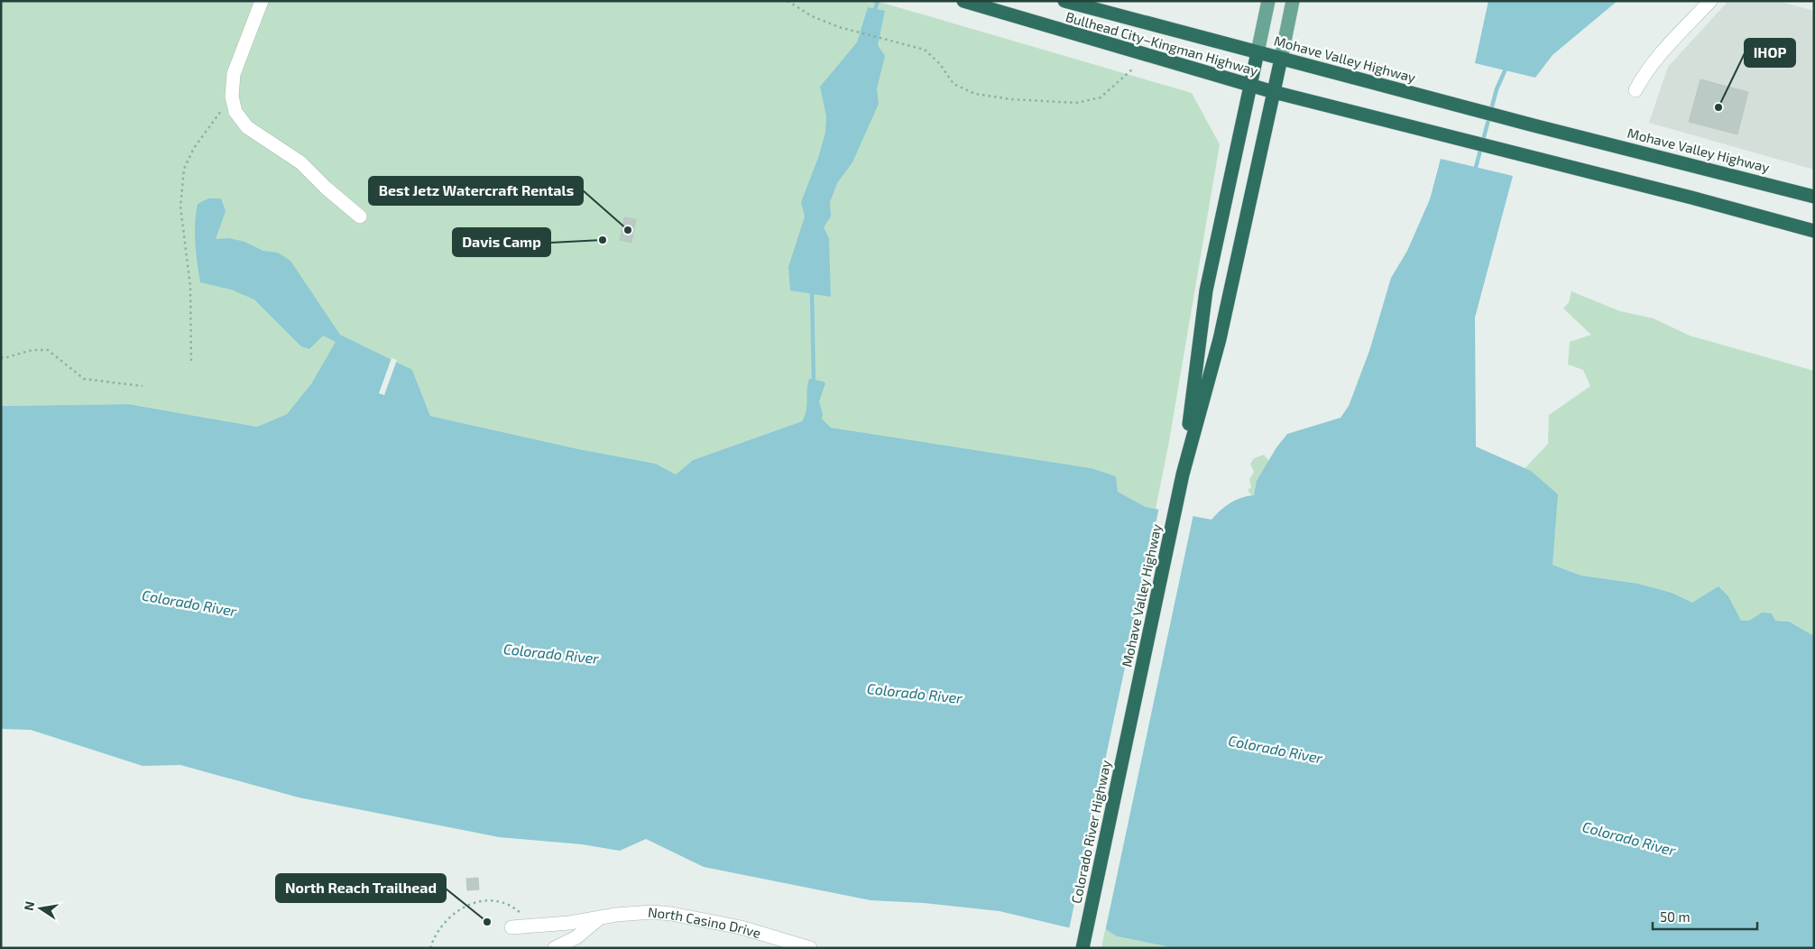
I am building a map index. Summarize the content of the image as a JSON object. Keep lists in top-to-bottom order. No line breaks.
{"streets":{"highway":["Bullhead City–Kingman Highway","Mohave Valley Highway","Colorado River Highway"],"street":["North Casino Drive"]},"crossings":[["Bullhead City–Kingman Highway","Mohave Valley Highway"],["Mohave Valley Highway","Colorado River Highway"]],"water":["Colorado River"],"places":["IHOP","Best Jetz Watercraft Rentals","Davis Camp","North Reach Trailhead"],"scale_bar":"50 m","north":"left"}
